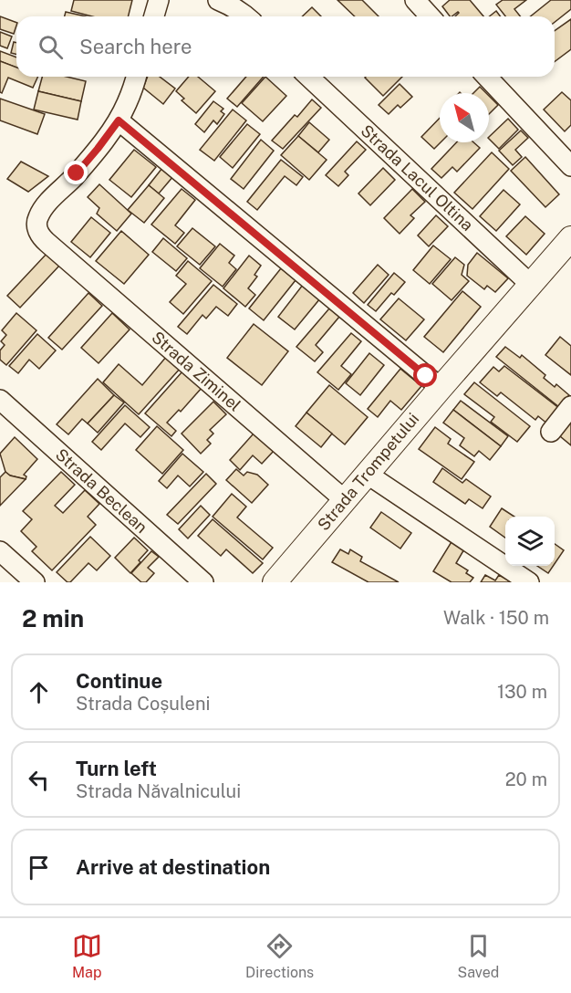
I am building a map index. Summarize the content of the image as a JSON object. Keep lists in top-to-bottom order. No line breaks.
{"streets":{"street":["Strada Lacul Oltina","Strada Ziminel","Strada Trompetului","Strada Beclean"]},"crossings":[["Strada Lacul Oltina","Strada Trompetului"],["Strada Ziminel","Strada Trompetului"]],"north":"top left","page":{"search":"Search here","heading":["2 min","Walk · 150 m"],"list":[["Continue","Strada Coșuleni","130 m"],["Turn left","Strada Năvalnicului","20 m"],"Arrive at destination"],"nav":["Map","Directions","Saved"]}}
